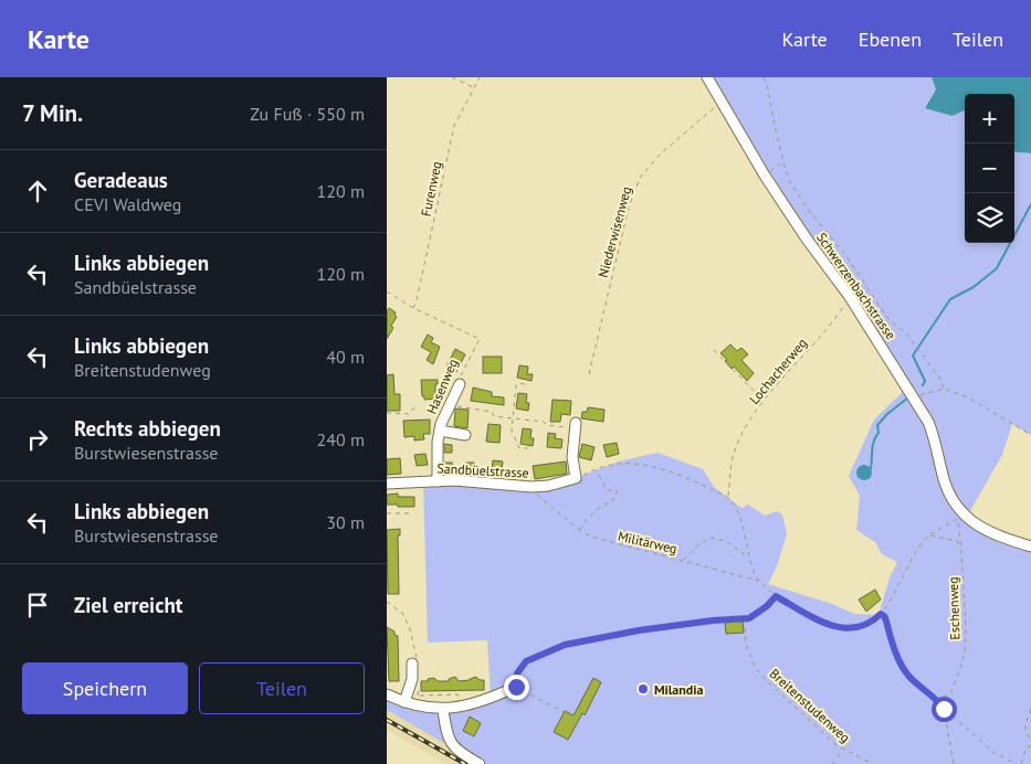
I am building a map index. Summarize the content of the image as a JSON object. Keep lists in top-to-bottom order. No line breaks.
{"streets":{"street":["Schwerzenbachstrasse","Hasenweg","Sandbüelstrasse"],"path":["Furenweg","Niederwisenweg","Lochacherweg","Militärweg","Eschenweg","Breitenstudenweg"]},"crossings":[["Furenweg","Hasenweg"],["Niederwisenweg","Schwerzenbachstrasse"],["Schwerzenbachstrasse","Lochacherweg"],["Schwerzenbachstrasse","Eschenweg"],["Hasenweg","Sandbüelstrasse"]],"places":["Milandia"],"page":{"header":"Karte","nav":["Karte","Ebenen","Teilen"],"heading":["7 Min.","Zu Fuß · 550 m"],"map_buttons":["+","−"],"list":[["Geradeaus","CEVI Waldweg","120 m"],["Links abbiegen","Sandbüelstrasse","120 m"],["Links abbiegen","Breitenstudenweg","40 m"],["Rechts abbiegen","Burstwiesenstrasse","240 m"],["Links abbiegen","Burstwiesenstrasse","30 m"],"Ziel erreicht"],"buttons":["Speichern","Teilen"]}}
